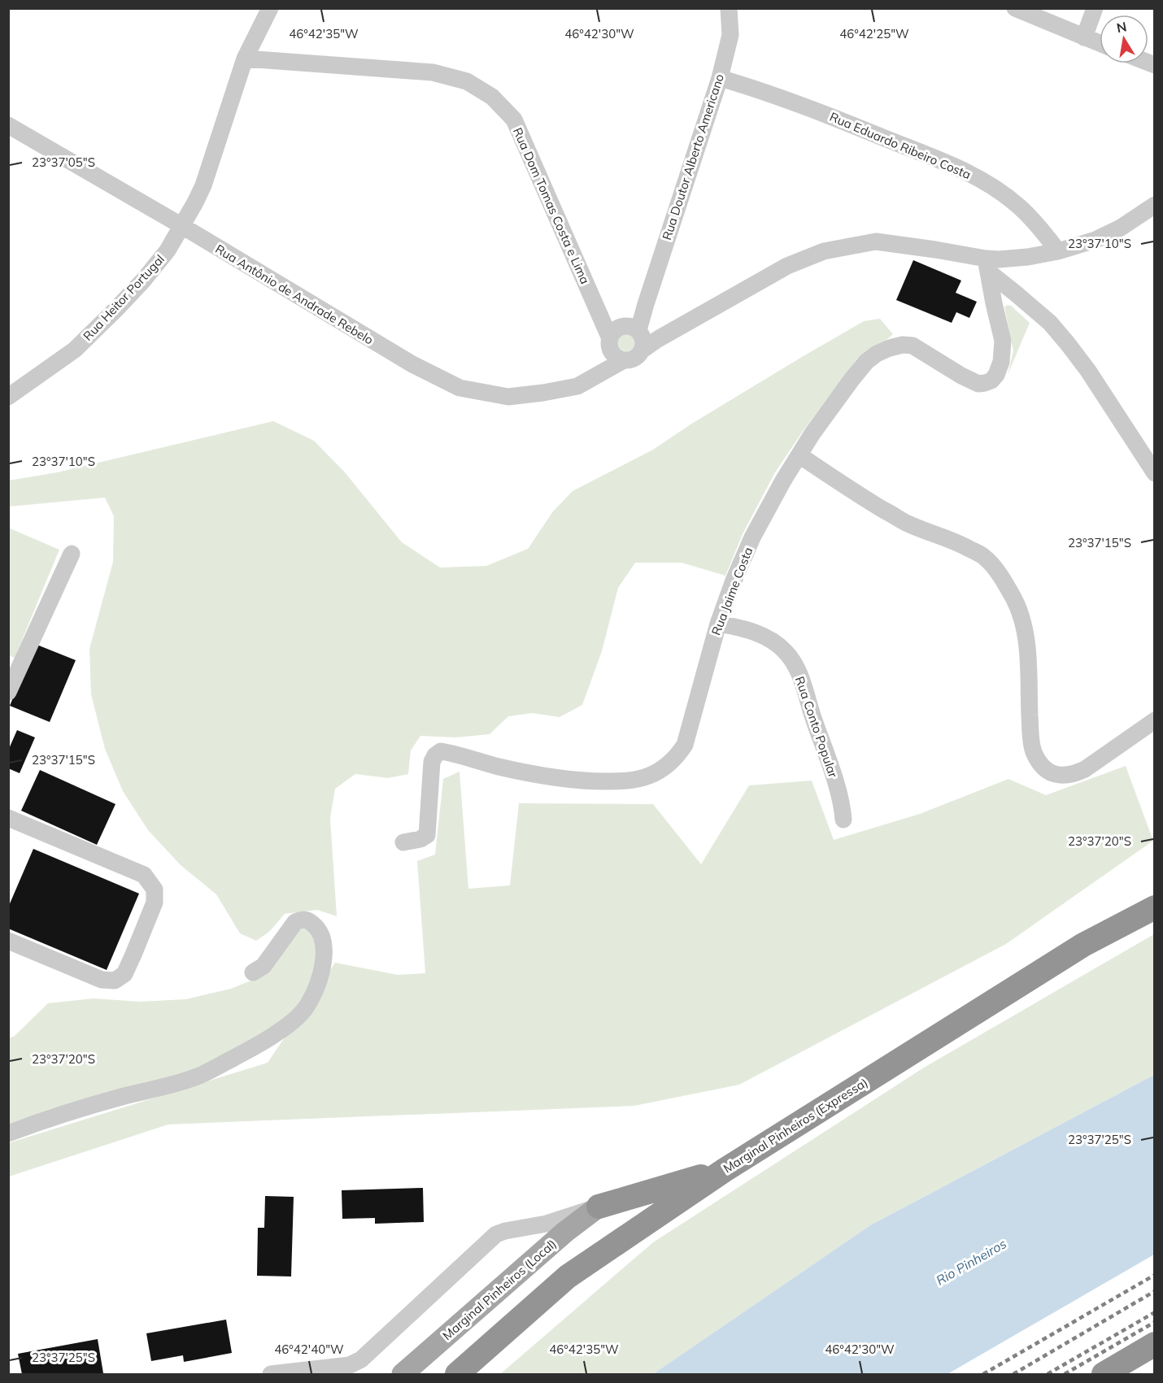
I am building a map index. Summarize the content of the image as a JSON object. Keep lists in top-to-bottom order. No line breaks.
{"streets":{"highway":["Marginal Pinheiros (Expressa)"],"main road":["Marginal Pinheiros (Local)"],"street":["Rua Eduardo Ribeiro Costa","Rua Doutor Alberto Americano","Rua Dom Tomas Costa e Lima","Rua Antônio de Andrade Rebelo","Rua Heitor Portugal","Rua Jaime Costa","Rua Conto Popular"]},"crossings":[["Rua Eduardo Ribeiro Costa","Rua Doutor Alberto Americano"],["Rua Doutor Alberto Americano","Rua Dom Tomas Costa e Lima"],["Rua Doutor Alberto Americano","Rua Antônio de Andrade Rebelo"],["Rua Dom Tomas Costa e Lima","Rua Antônio de Andrade Rebelo"],["Rua Dom Tomas Costa e Lima","Rua Heitor Portugal"],["Rua Antônio de Andrade Rebelo","Rua Heitor Portugal"],["Rua Jaime Costa","Rua Conto Popular"]],"water":["Rio Pinheiros"],"north":"top","coordinates":["46°42'35\"W","46°42'30\"W","46°42'25\"W","23°37'05\"S","23°37'10\"S","23°37'15\"S","23°37'20\"S","23°37'25\"S","46°42'40\"W"]}
